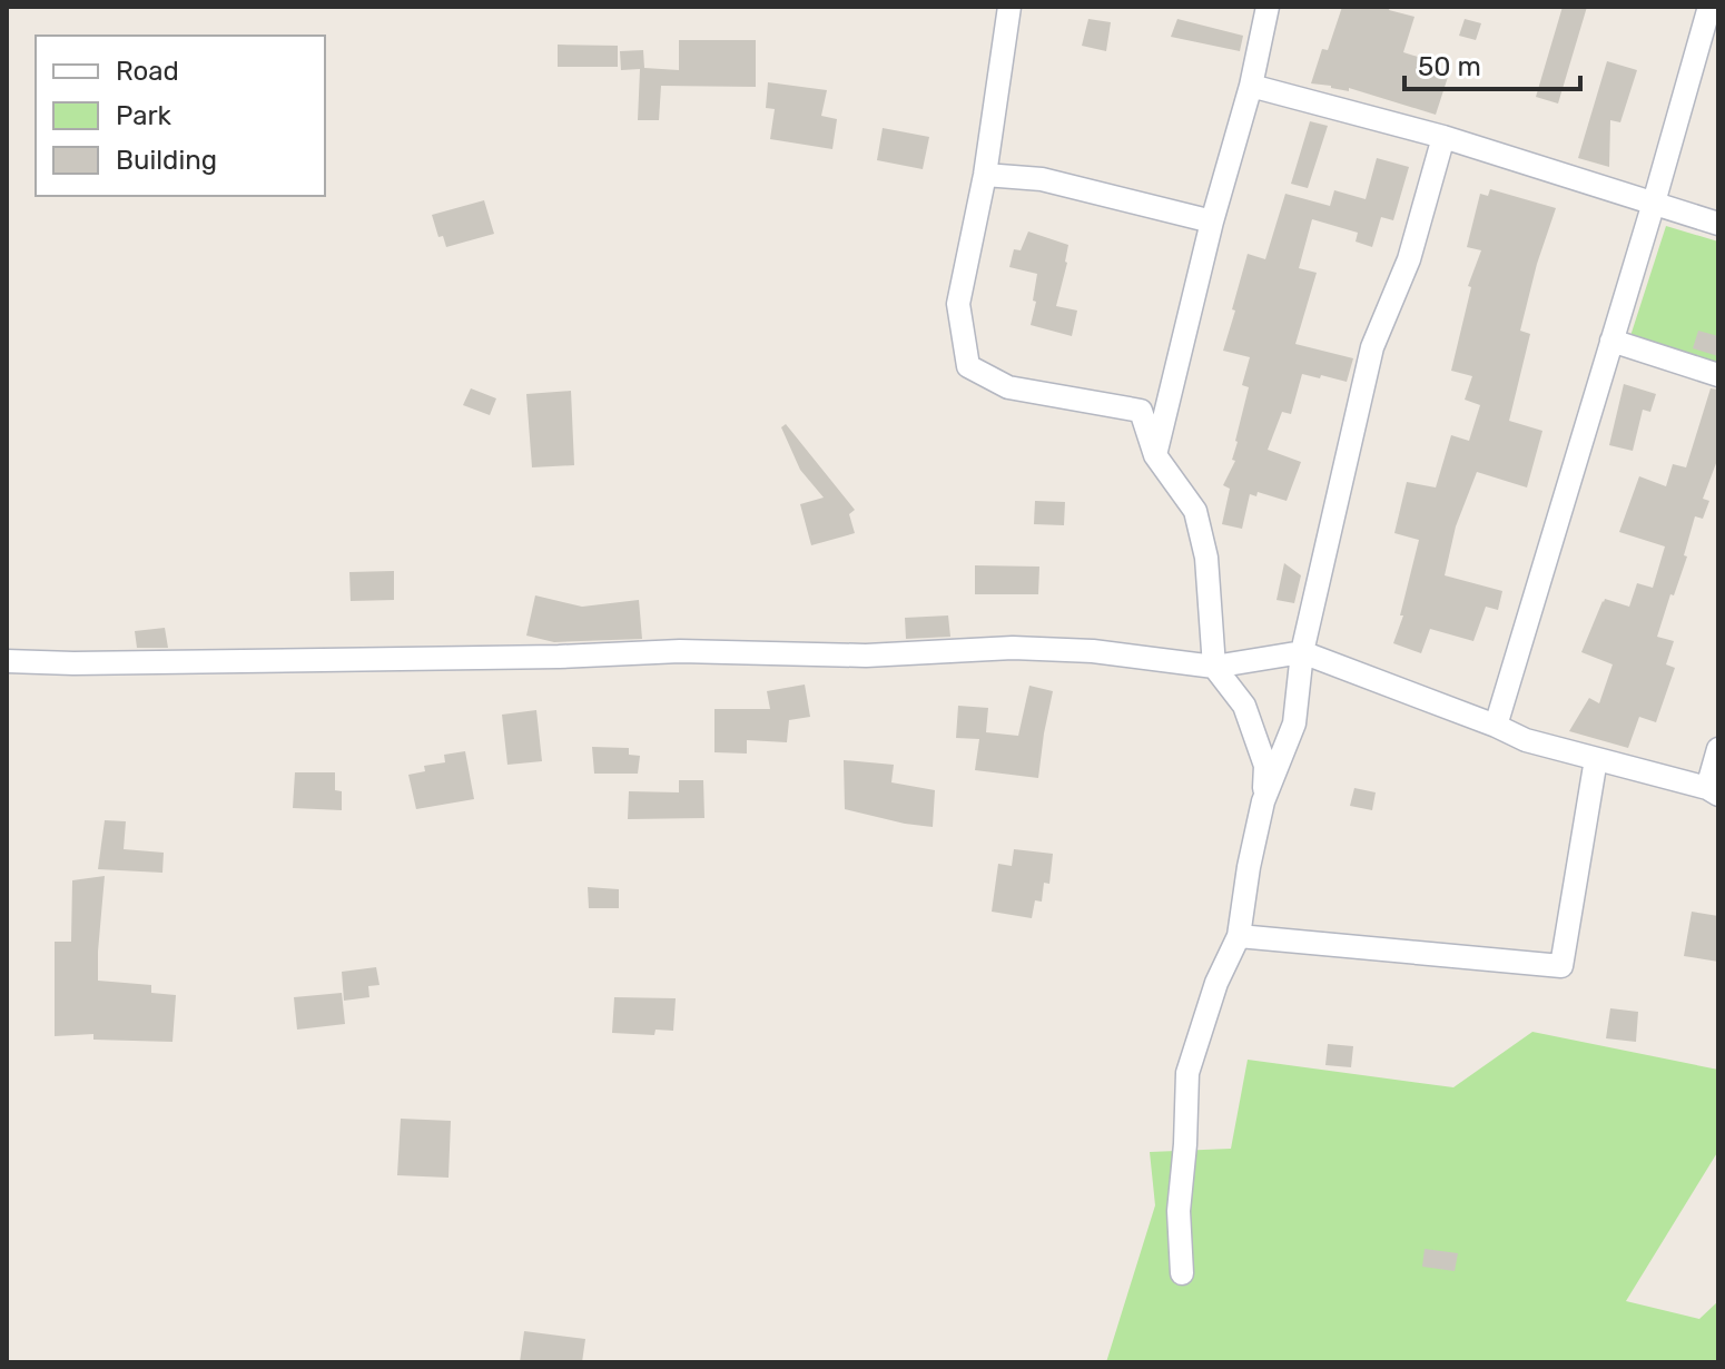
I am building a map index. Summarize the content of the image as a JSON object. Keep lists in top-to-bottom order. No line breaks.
{"legend":["Road","Park","Building"],"scale_bar":"50 m"}
